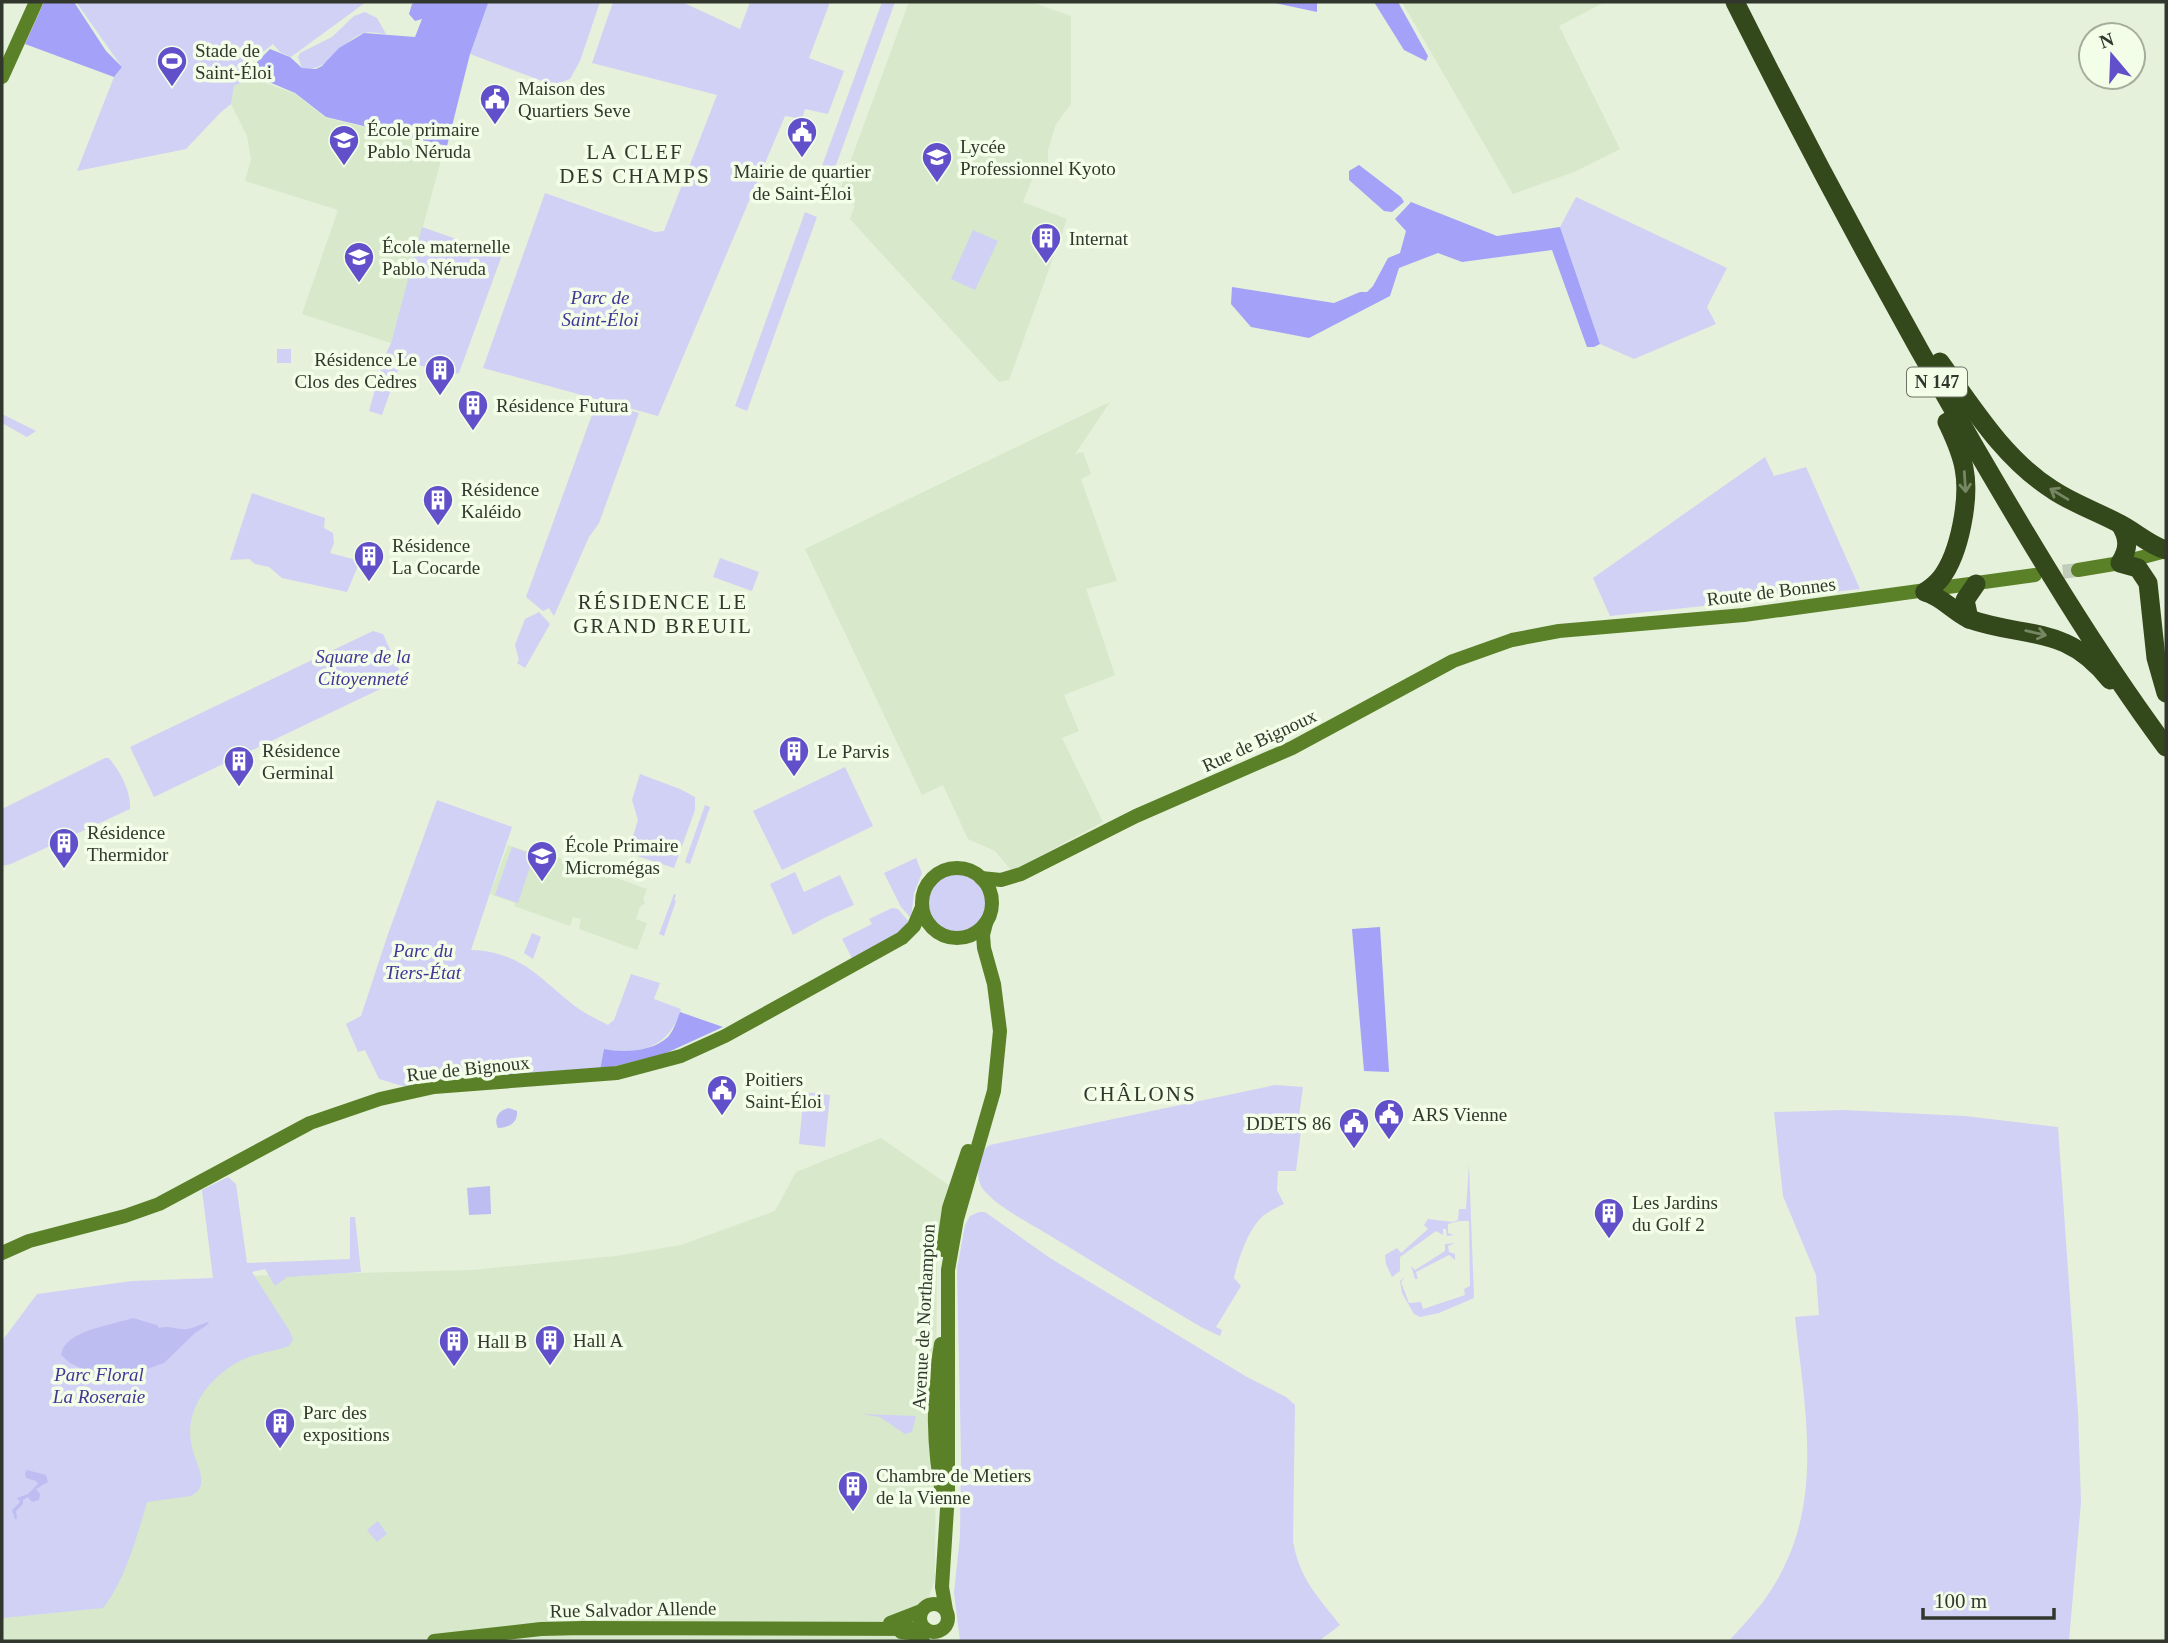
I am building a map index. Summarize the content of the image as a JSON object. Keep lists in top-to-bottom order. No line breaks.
{"streets":{"highway":["N 147"],"street":["Route de Bonnes","Rue de Bignoux","Avenue de Northampton","Rue Salvador Allende"]},"crossings":[["Route de Bonnes","Rue de Bignoux"],["Rue de Bignoux","Avenue de Northampton"],["Avenue de Northampton","Rue Salvador Allende"]],"districts":["LA CLEF DES CHAMPS","RÉSIDENCE LE GRAND BREUIL","CHÂLONS"],"parks":["Parc de Saint-Éloi","Square de la Citoyenneté","Parc du Tiers-État","Parc Floral La Roseraie"],"places":{"sports":["Stade de Saint-Éloi"],"public building":["Maison des Quartiers Seve","Mairie de quartier de Saint-Éloi","Poitiers Saint-Éloi","ARS Vienne","DDETS 86"],"school or university":["École primaire Pablo Néruda","Lycée Professionnel Kyoto","École maternelle Pablo Néruda","École Primaire Micromégas"],"building":["Internat","Résidence Le Clos des Cèdres","Résidence Futura","Résidence Kaléido","Résidence La Cocarde","Le Parvis","Résidence Germinal","Résidence Thermidor","Les Jardins du Golf 2","Hall A","Hall B","Parc des expositions","Chambre de Metiers de la Vienne"]},"scale_bar":"100 m","north":"top"}
